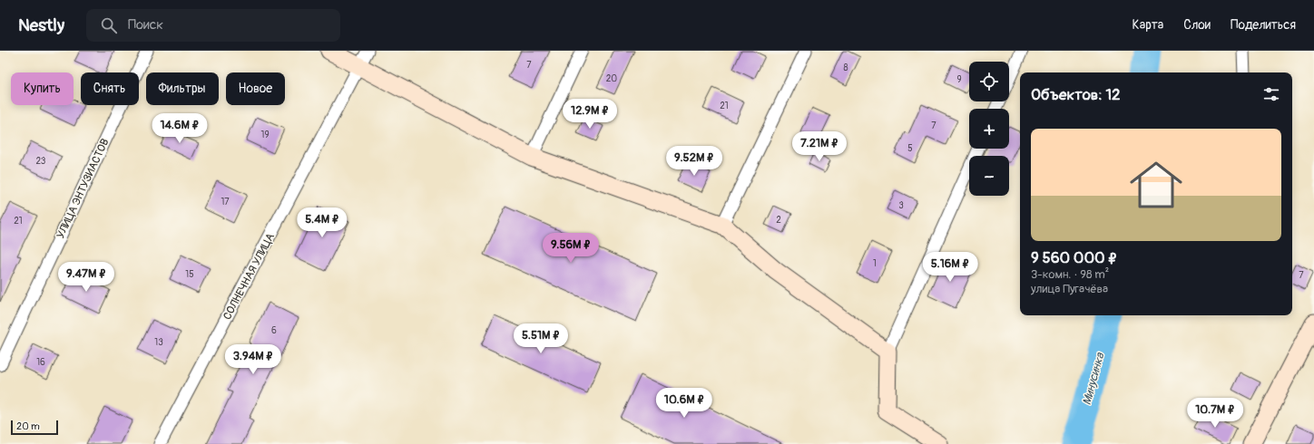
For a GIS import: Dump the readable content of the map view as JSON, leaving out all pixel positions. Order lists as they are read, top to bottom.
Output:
{
  "streets": {
    "street": ["УЛИЦА ЭНТУЗИАСТОВ", "СОЛНЕЧНАЯ УЛИЦА"]
  },
  "water": ["Минусинка"],
  "house_numbers": [
    "7",
    "8",
    "20",
    "9",
    "21",
    "7",
    "19",
    "5",
    "23",
    "17",
    "3",
    "2",
    "21",
    "1",
    "15",
    "7",
    "6",
    "13",
    "16"
  ],
  "scale_bar": "20 m",
  "page": {
    "header": "Nestly",
    "search": "Поиск",
    "nav": ["Карта", "Слои", "Поделиться"],
    "map_buttons": ["+", "−"],
    "chip": [
      "Купить",
      "Снять",
      "Фильтры",
      "Новое"
    ],
    "heading": "Объектов: 12",
    "price": [
      "12.9M ₽",
      "14.6M ₽",
      "7.21M ₽",
      "9.52M ₽",
      "5.4M ₽",
      "9.56M ₽",
      "5.16M ₽",
      "9.47M ₽",
      "5.51M ₽",
      "3.94M ₽",
      "10.6M ₽",
      "10.7M ₽"
    ],
    "list": [
      {
        "name": "9 560 000 ₽",
        "note": "3-комн. · 98 m² · улица Пугачёва"
      }
    ],
    "scale": "20 m"
  }
}
